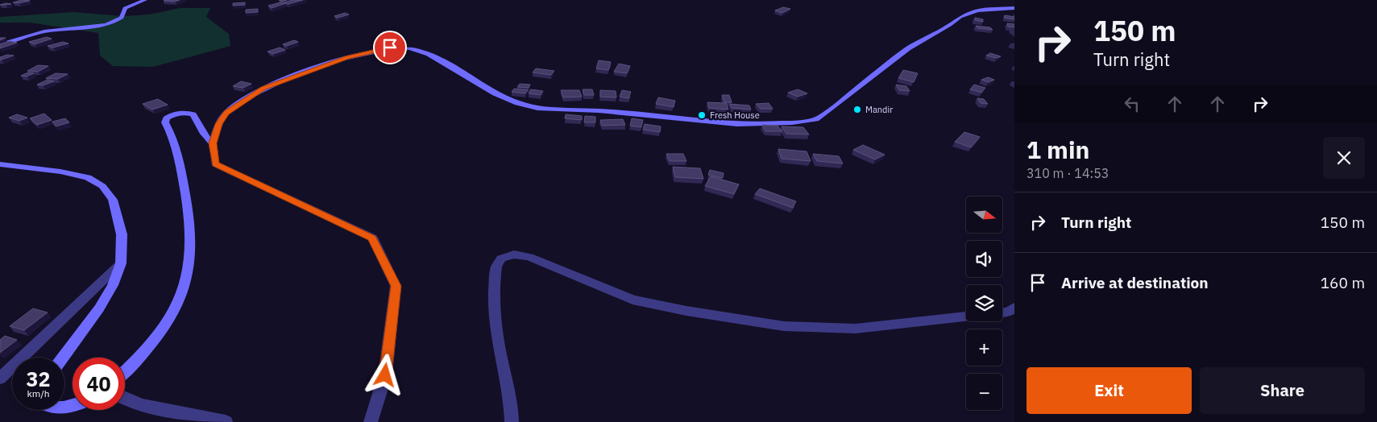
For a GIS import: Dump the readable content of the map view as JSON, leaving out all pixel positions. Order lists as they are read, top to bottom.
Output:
{
  "places": ["Mandir", "Fresh House"],
  "north": "right",
  "page": {
    "turn": ["150 m", "Turn right"],
    "heading": ["1 min", "310 m · 14:53"],
    "list": [
      {
        "name": "Turn right",
        "value": "150 m"
      },
      {
        "name": "Arrive at destination",
        "value": "160 m"
      }
    ],
    "map_buttons": ["+", "−"],
    "speed": "32 km/h",
    "limit": "40",
    "buttons": ["Exit", "Share"]
  }
}
